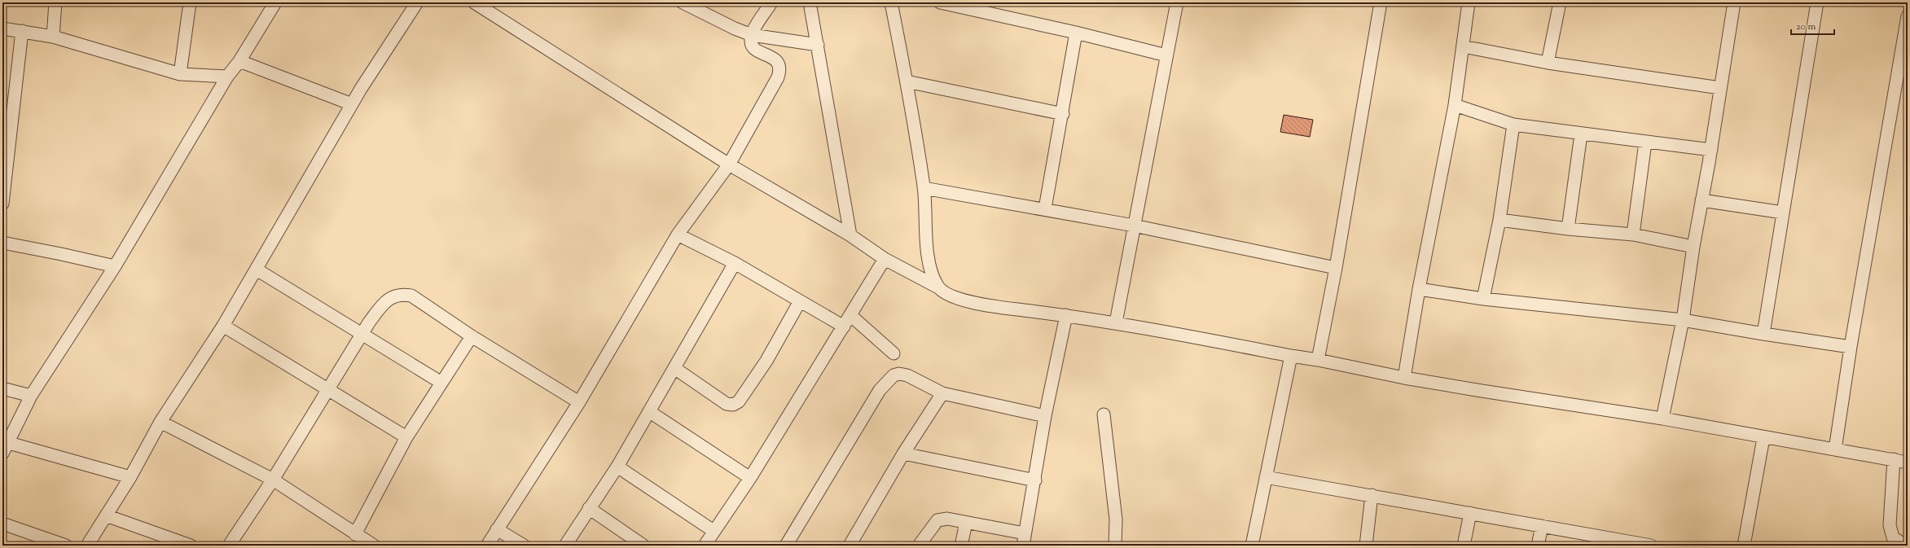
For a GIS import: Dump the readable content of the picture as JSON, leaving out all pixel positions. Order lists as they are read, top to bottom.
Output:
{
  "scale_bar": "20 m"
}
